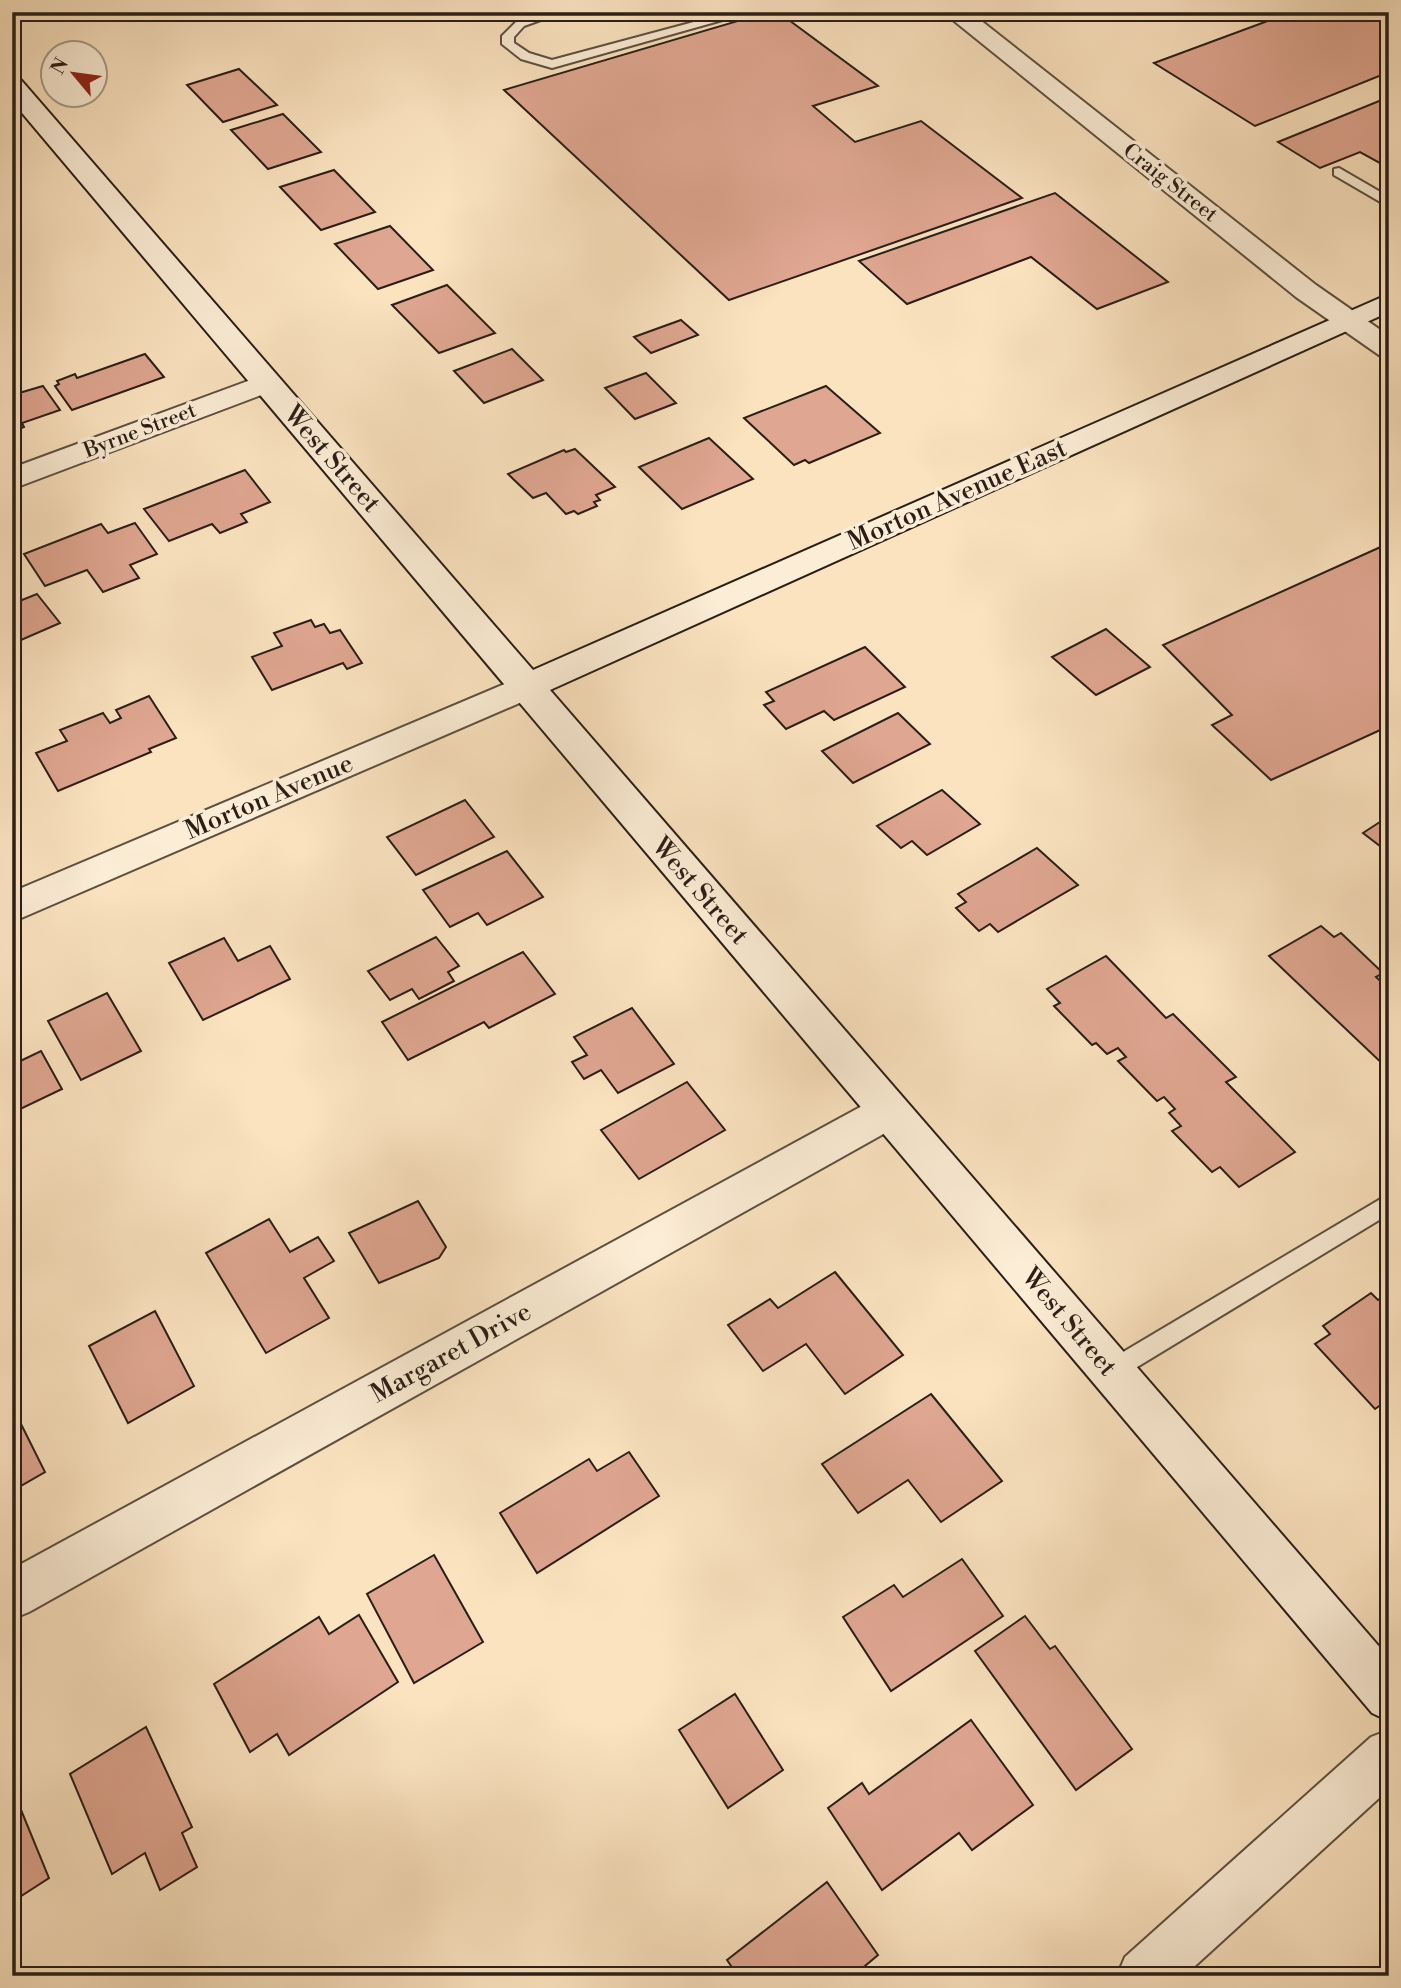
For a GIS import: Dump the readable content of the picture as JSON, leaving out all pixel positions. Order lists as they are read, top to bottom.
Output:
{
  "streets": {
    "street": [
      "Craig Street",
      "Byrne Street",
      "West Street",
      "Morton Avenue East",
      "Morton Avenue",
      "Margaret Drive"
    ]
  },
  "crossings": [
    ["Craig Street", "Morton Avenue East"],
    ["Byrne Street", "West Street"],
    ["West Street", "Morton Avenue East"],
    ["West Street", "Morton Avenue"],
    ["West Street", "Margaret Drive"],
    ["Morton Avenue East", "Morton Avenue"]
  ],
  "north": "top left"
}
